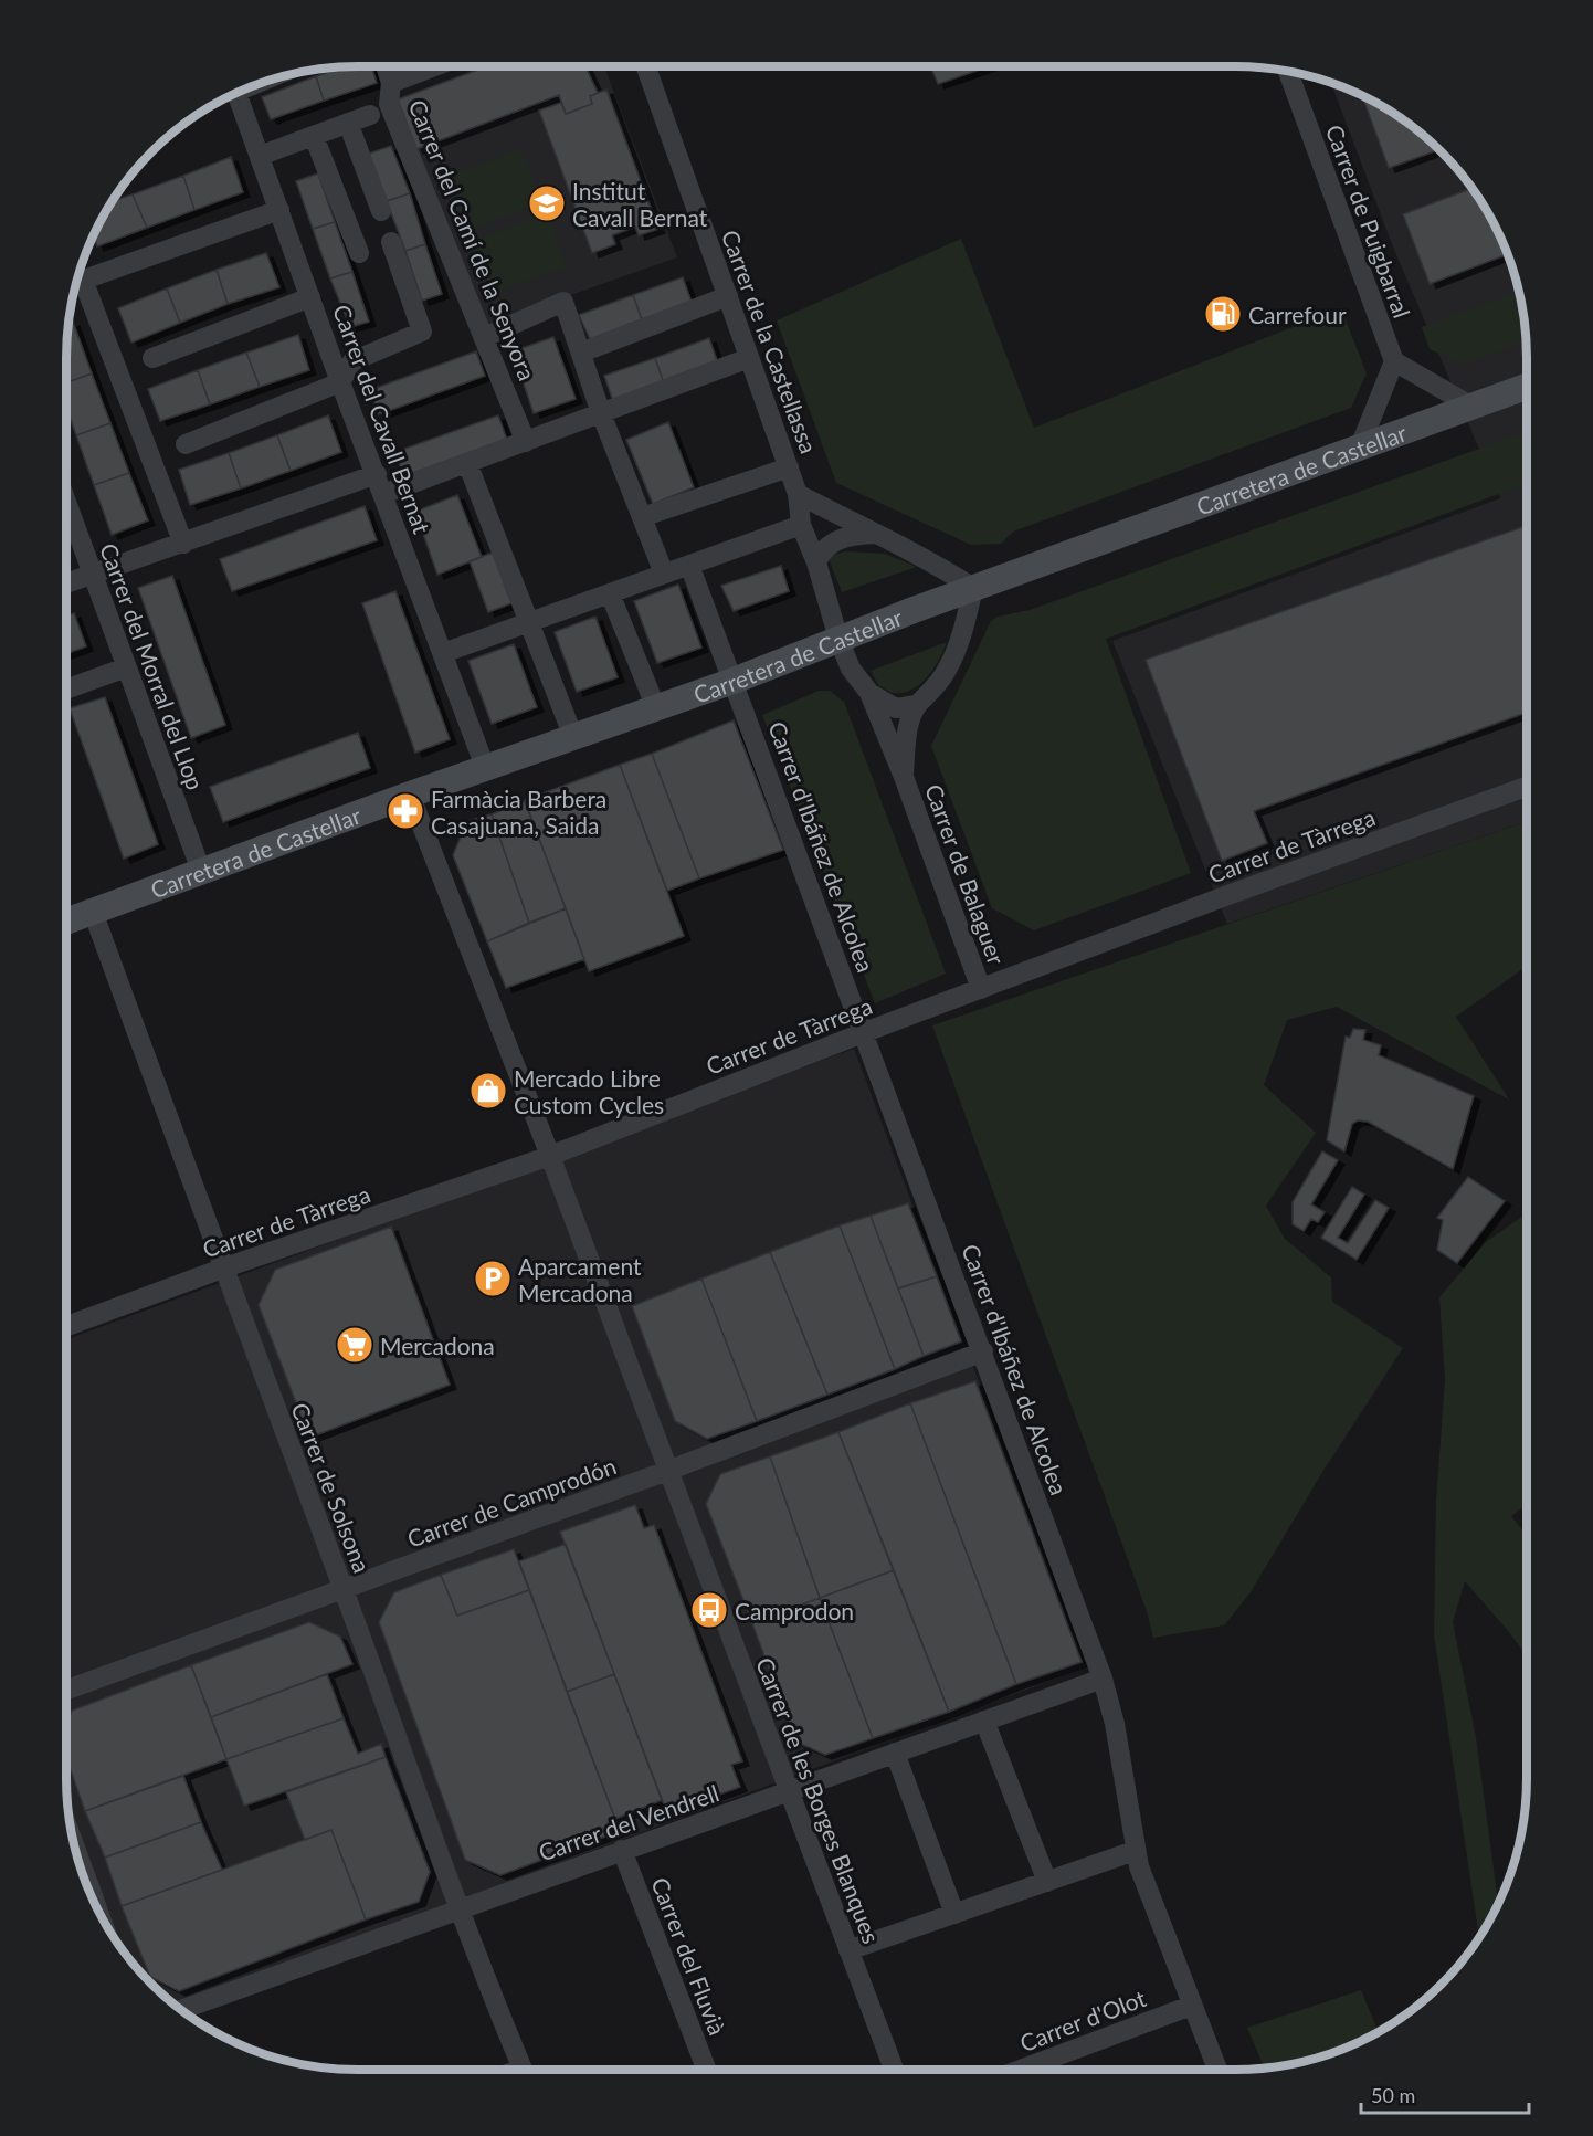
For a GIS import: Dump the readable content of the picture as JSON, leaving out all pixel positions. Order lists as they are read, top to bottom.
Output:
{
  "streets": {
    "street": [
      "Carrer de Puigbarral",
      "Carrer del Camí de la Senyora",
      "Carrer de la Castellassa",
      "Carrer del Cavall Bernat",
      "Carretera de Castellar",
      "Carrer del Morral del Llop",
      "Carrer de Tàrrega",
      "Carrer d'Ibáñez de Alcolea",
      "Carrer de Balaguer",
      "Carrer de Solsona",
      "Carrer de Camprodón",
      "Carrer de les Borges Blanques",
      "Carrer del Vendrell",
      "Carrer del Fluvià",
      "Carrer d'Olot"
    ]
  },
  "crossings": [
    ["Carrer de la Castellassa", "Carretera de Castellar"],
    ["Carrer de la Castellassa", "Carrer de Balaguer"],
    ["Carrer del Cavall Bernat", "Carretera de Castellar"],
    ["Carretera de Castellar", "Carrer del Morral del Llop"],
    ["Carretera de Castellar", "Carrer d'Ibáñez de Alcolea"],
    ["Carretera de Castellar", "Carrer de Balaguer"],
    ["Carretera de Castellar", "Carrer de Solsona"],
    ["Carretera de Castellar", "Carrer de les Borges Blanques"],
    ["Carrer de Tàrrega", "Carrer d'Ibáñez de Alcolea"],
    ["Carrer de Tàrrega", "Carrer de Balaguer"],
    ["Carrer de Tàrrega", "Carrer de Solsona"],
    ["Carrer de Tàrrega", "Carrer de les Borges Blanques"],
    ["Carrer d'Ibáñez de Alcolea", "Carrer de Camprodón"],
    ["Carrer d'Ibáñez de Alcolea", "Carrer del Vendrell"],
    ["Carrer d'Ibáñez de Alcolea", "Carrer d'Olot"],
    ["Carrer de Solsona", "Carrer de Camprodón"],
    ["Carrer de Solsona", "Carrer del Vendrell"],
    ["Carrer de Camprodón", "Carrer de les Borges Blanques"],
    ["Carrer de les Borges Blanques", "Carrer del Vendrell"],
    ["Carrer del Vendrell", "Carrer del Fluvià"]
  ],
  "places": {
    "school or university": ["Institut Cavall Bernat"],
    "fuel station": ["Carrefour"],
    "pharmacy": ["Farmàcia Barbera Casajuana, Saida"],
    "shop": ["Mercado Libre Custom Cycles"],
    "parking": ["Aparcament Mercadona"],
    "supermarket": ["Mercadona"],
    "bus stop": ["Camprodon"]
  },
  "scale_bar": "50 m"
}
